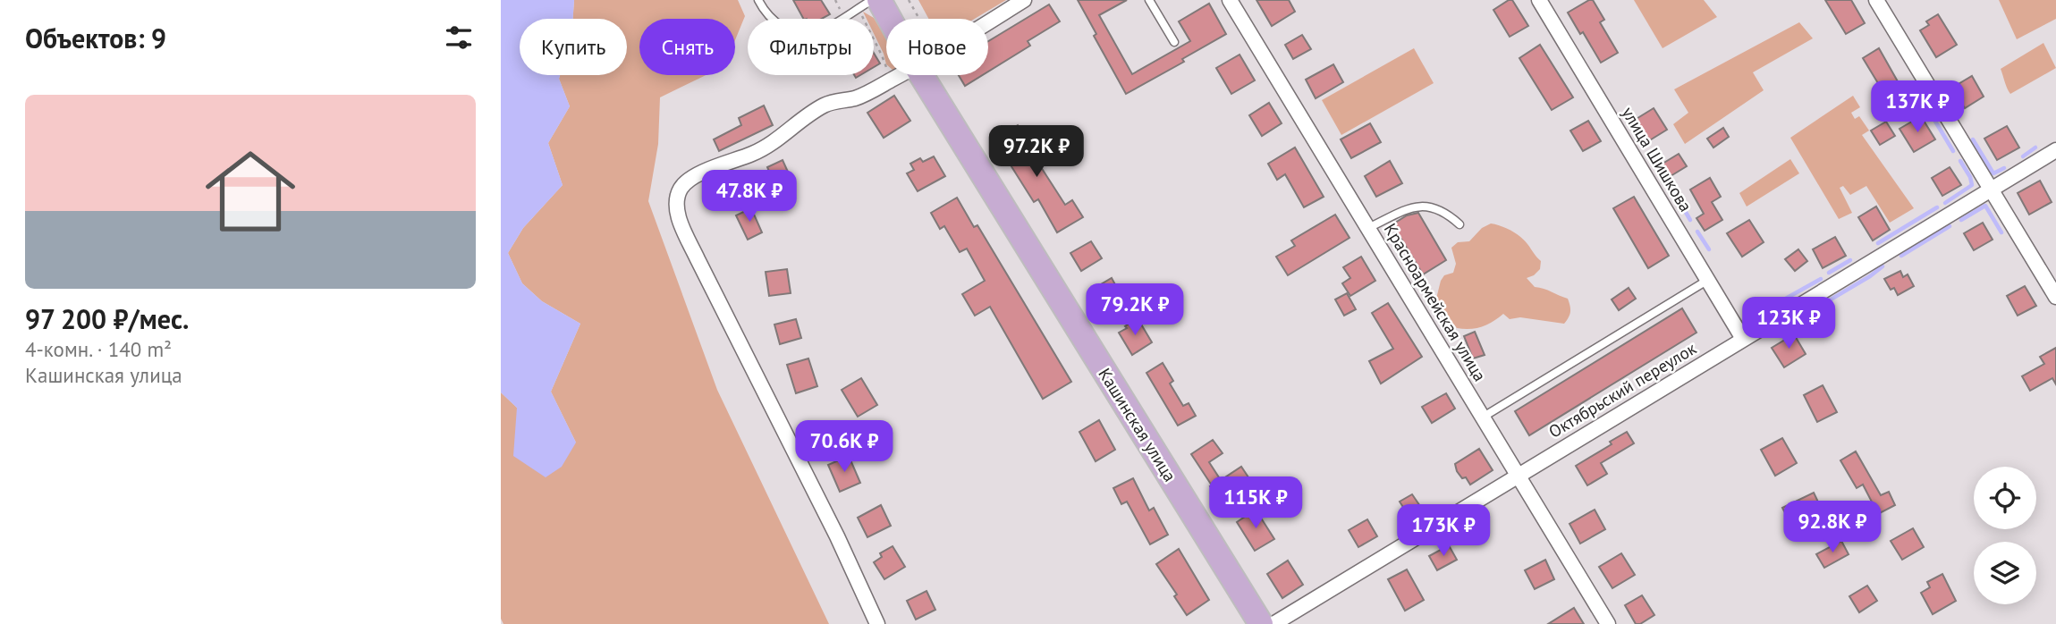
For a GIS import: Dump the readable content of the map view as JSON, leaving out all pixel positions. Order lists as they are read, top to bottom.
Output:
{
  "streets": {
    "main road": ["Кашинская улица"],
    "street": ["улица Шишкова", "Красноармейская улица", "Октябрьский переулок"]
  },
  "crossings": [
    ["улица Шишкова", "Октябрьский переулок"],
    ["Красноармейская улица", "Октябрьский переулок"]
  ],
  "page": {
    "heading": "Объектов: 9",
    "chip": [
      "Купить",
      "Снять",
      "Фильтры",
      "Новое"
    ],
    "list": [
      {
        "name": "97 200 ₽/мес.",
        "note": "4-комн. · 140 m² · Кашинская улица"
      }
    ],
    "price": [
      "137K ₽",
      "97.2K ₽",
      "47.8K ₽",
      "79.2K ₽",
      "123K ₽",
      "70.6K ₽",
      "115K ₽",
      "92.8K ₽",
      "173K ₽"
    ]
  }
}
